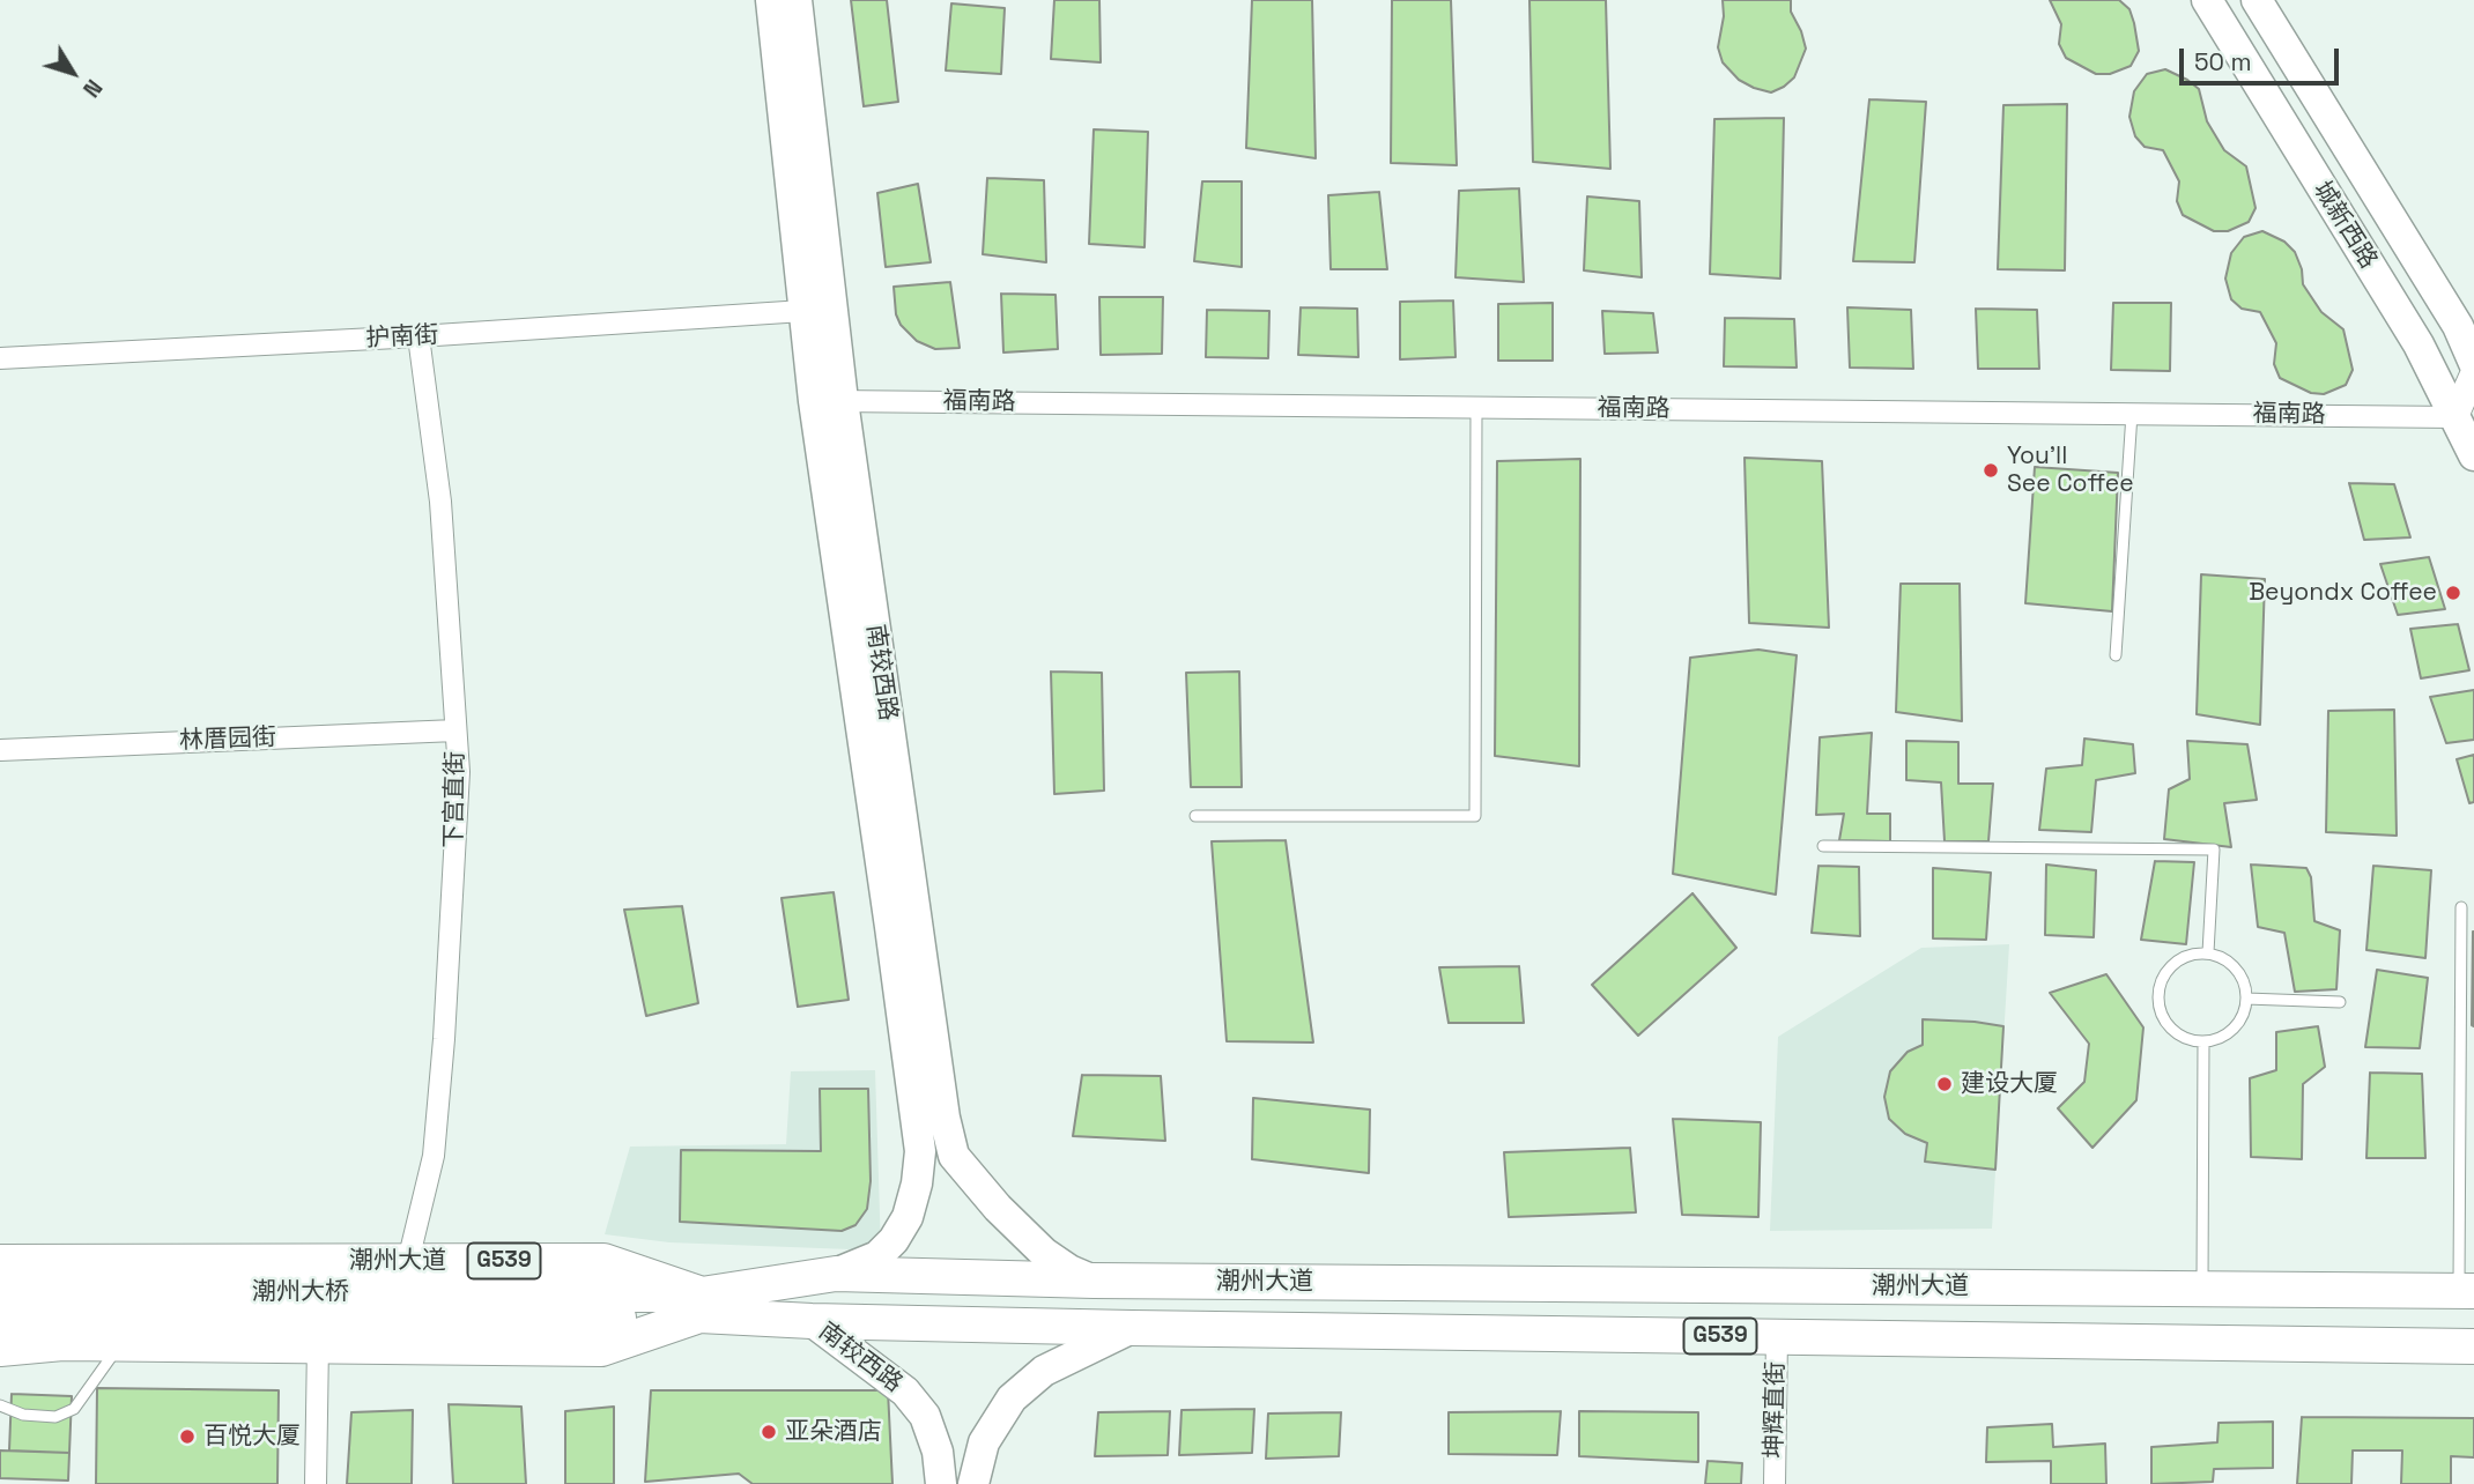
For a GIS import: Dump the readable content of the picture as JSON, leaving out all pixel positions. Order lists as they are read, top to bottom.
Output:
{
  "streets": {
    "highway": ["潮州大道", "G539", "潮州大桥"],
    "main road": ["城新西路", "南较西路"],
    "street": [
      "护南街",
      "福南路",
      "林厝园街",
      "下宫直街",
      "坤辉直街"
    ]
  },
  "crossings": [
    ["城新西路", "福南路"],
    ["护南街", "南较西路"],
    ["护南街", "下宫直街"],
    ["福南路", "南较西路"],
    ["南较西路", "潮州大道"],
    ["林厝园街", "下宫直街"],
    ["下宫直街", "潮州大道"],
    ["潮州大道", "坤辉直街"]
  ],
  "places": [
    "You'll See Coffee",
    "Beyondx Coffee",
    "建设大厦",
    "亚朵酒店",
    "百悦大厦"
  ],
  "scale_bar": "50 m",
  "north": "bottom right"
}
